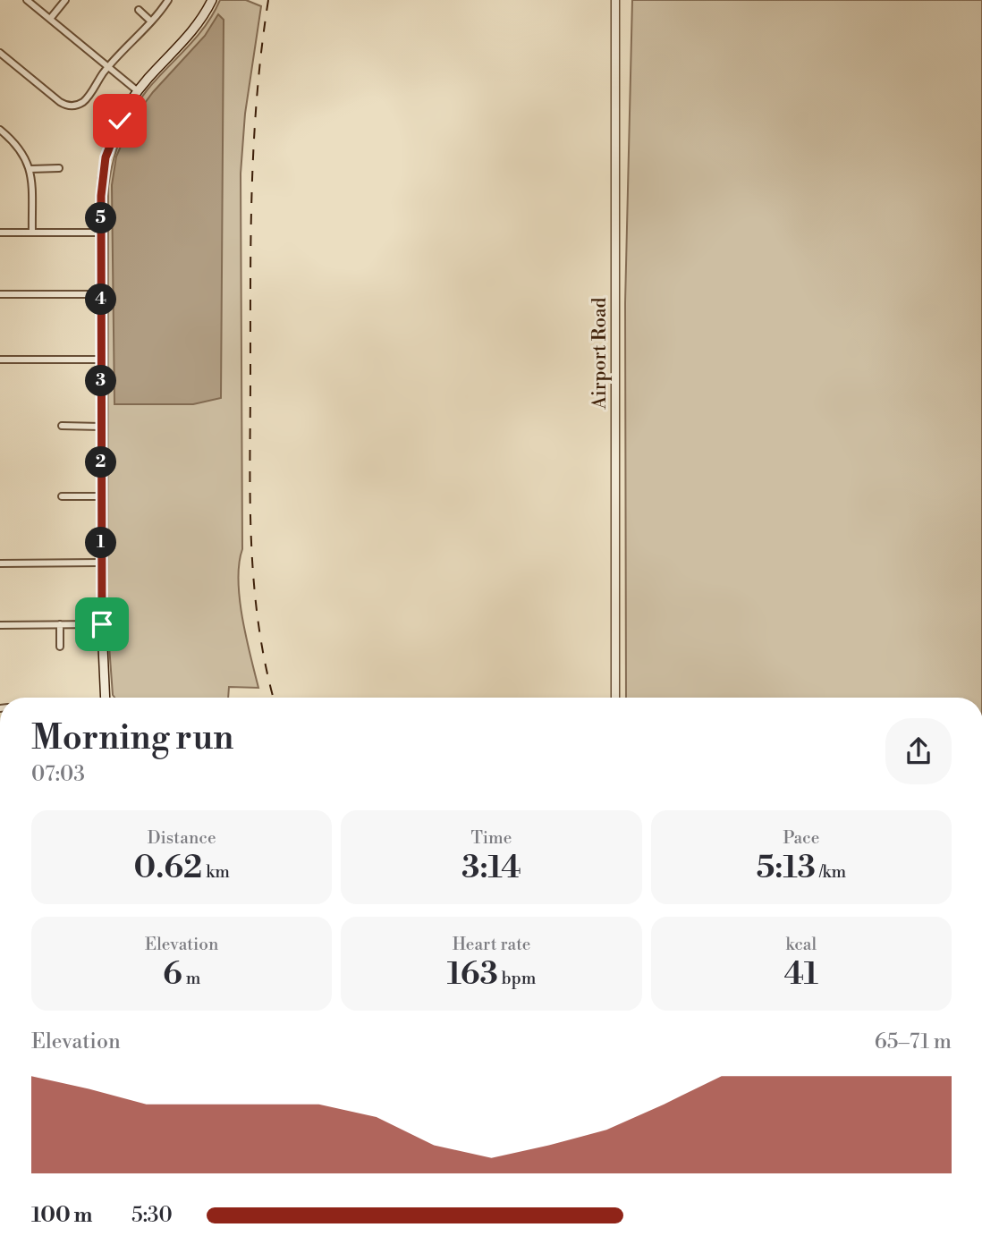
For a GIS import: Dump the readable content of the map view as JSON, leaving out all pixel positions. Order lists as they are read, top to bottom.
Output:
{
  "streets": {
    "street": ["Airport Road"]
  },
  "page": {
    "pins": [
      "5",
      "4",
      "3",
      "2",
      "1"
    ],
    "heading": ["Morning run", "07:03"],
    "stats": [
      ["Distance", "0.62 km"],
      ["Time", "3:14"],
      ["Pace", "5:13 /km"],
      ["Elevation", "6 m"],
      ["Heart rate", "163 bpm"],
      ["kcal", "41"]
    ],
    "chart": ["Elevation", "65–71 m"],
    "list": [
      {
        "name": "100 m",
        "note": "5:30"
      }
    ]
  }
}
